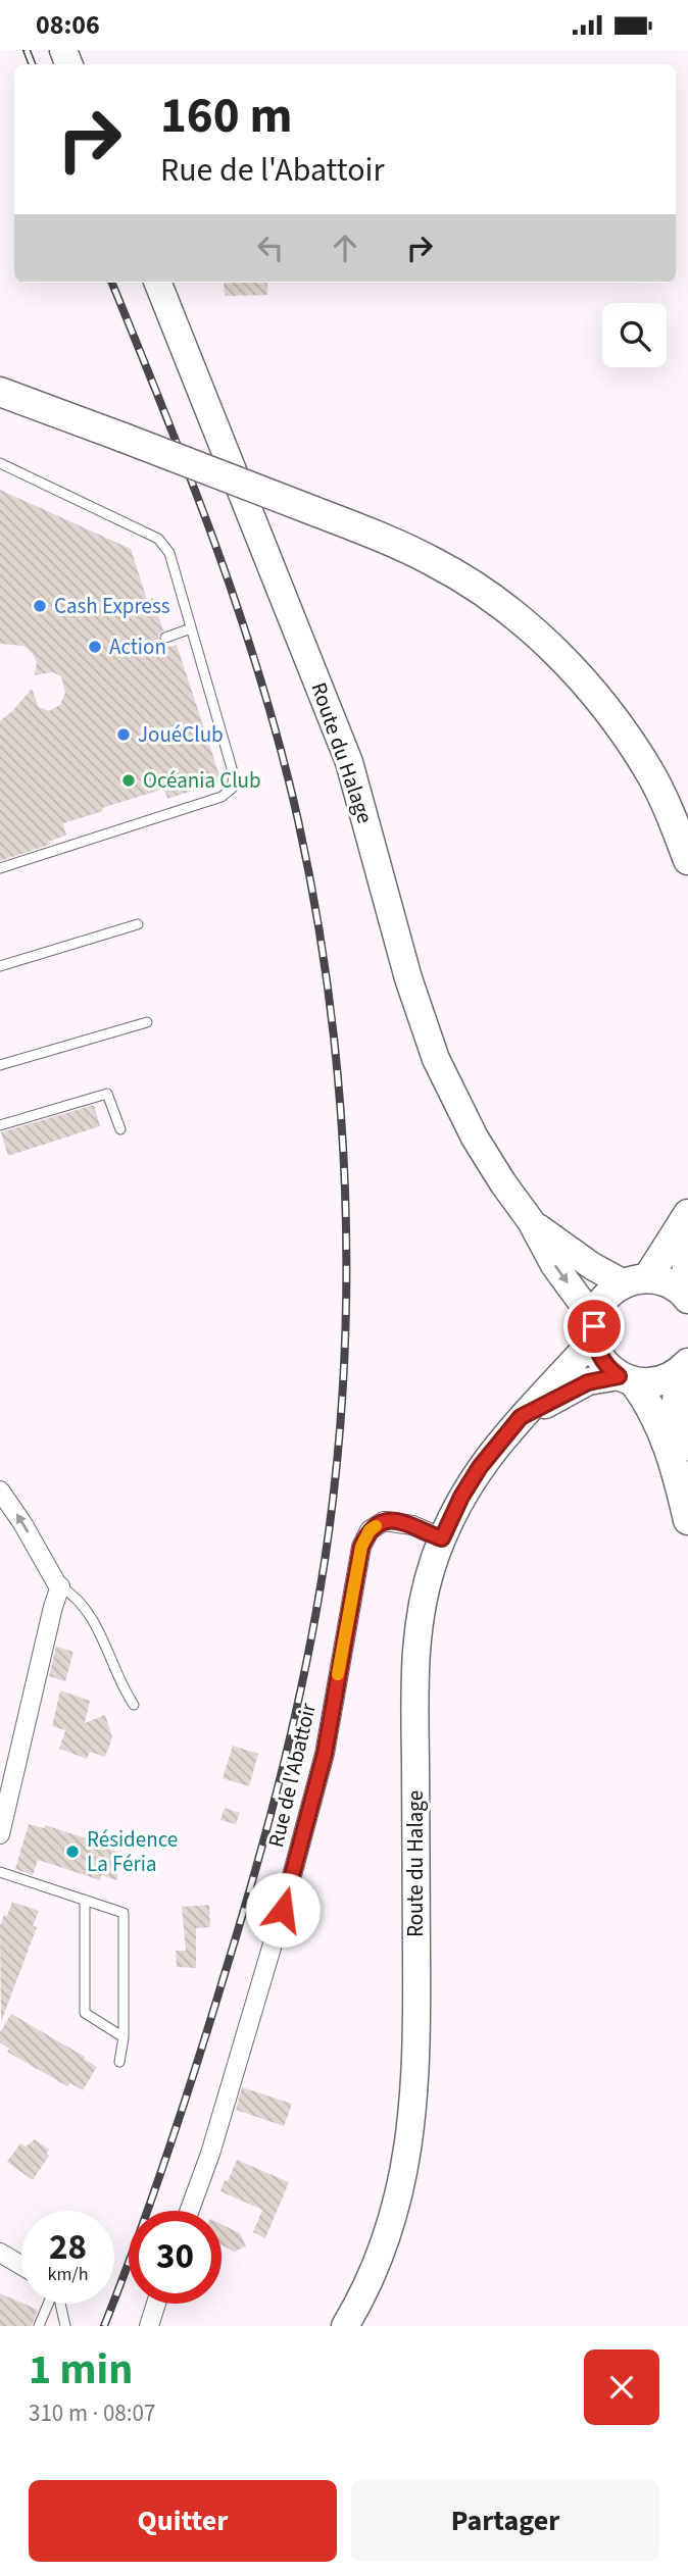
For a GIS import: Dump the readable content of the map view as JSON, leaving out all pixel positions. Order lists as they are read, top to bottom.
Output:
{
  "streets": {
    "main road": ["Route du Halage"],
    "street": ["Rue de l'Abattoir"]
  },
  "crossings": [
    ["Route du Halage", "Rue de l'Abattoir"]
  ],
  "places": [
    "Cash Express",
    "Action",
    "JouéClub",
    "Océania Club",
    "Résidence La Féria"
  ],
  "page": {
    "status": "08:06",
    "turn": ["160 m", "Rue de l'Abattoir"],
    "speed": "28 km/h",
    "limit": "30",
    "heading": ["1 min", "310 m · 08:07"],
    "buttons": ["Quitter", "Partager"]
  }
}
